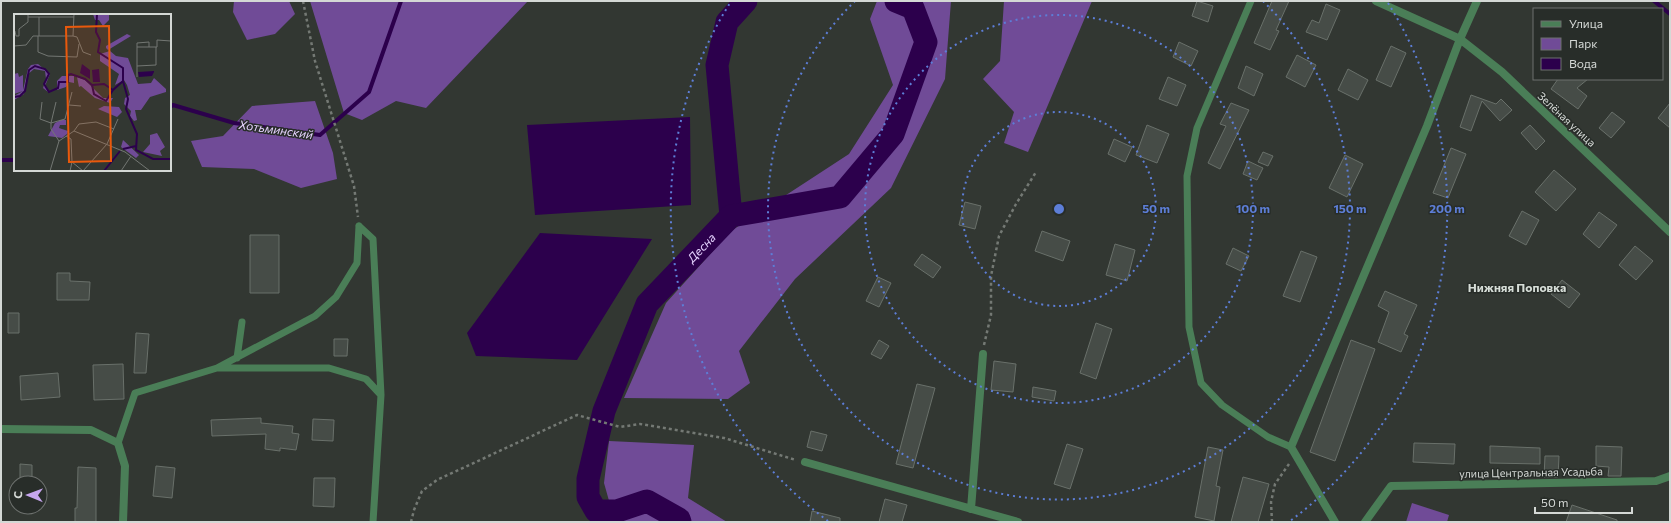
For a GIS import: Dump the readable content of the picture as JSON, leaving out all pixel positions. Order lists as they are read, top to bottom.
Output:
{
  "streets": {
    "street": ["Зелёная улица", "улица Центральная Усадьба"]
  },
  "districts": ["Нижняя Поповка"],
  "water": ["Хотьминский", "Десна"],
  "legend": ["Улица", "Парк", "Вода"],
  "scale_bar": "50 m",
  "north": "left",
  "rings": [
    "50 m",
    "100 m",
    "150 m",
    "200 m"
  ]
}
